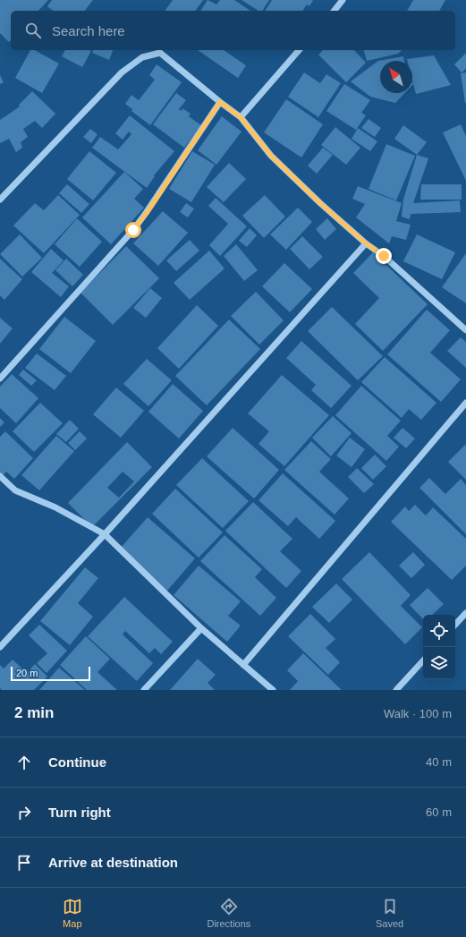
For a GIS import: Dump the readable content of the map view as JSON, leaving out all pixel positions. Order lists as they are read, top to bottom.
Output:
{
  "scale_bar": "20 m",
  "north": "top left",
  "page": {
    "search": "Search here",
    "scale": "20 m",
    "heading": ["2 min", "Walk · 100 m"],
    "list": [
      ["Continue", "40 m"],
      ["Turn right", "60 m"],
      "Arrive at destination"
    ],
    "nav": ["Map", "Directions", "Saved"]
  }
}
